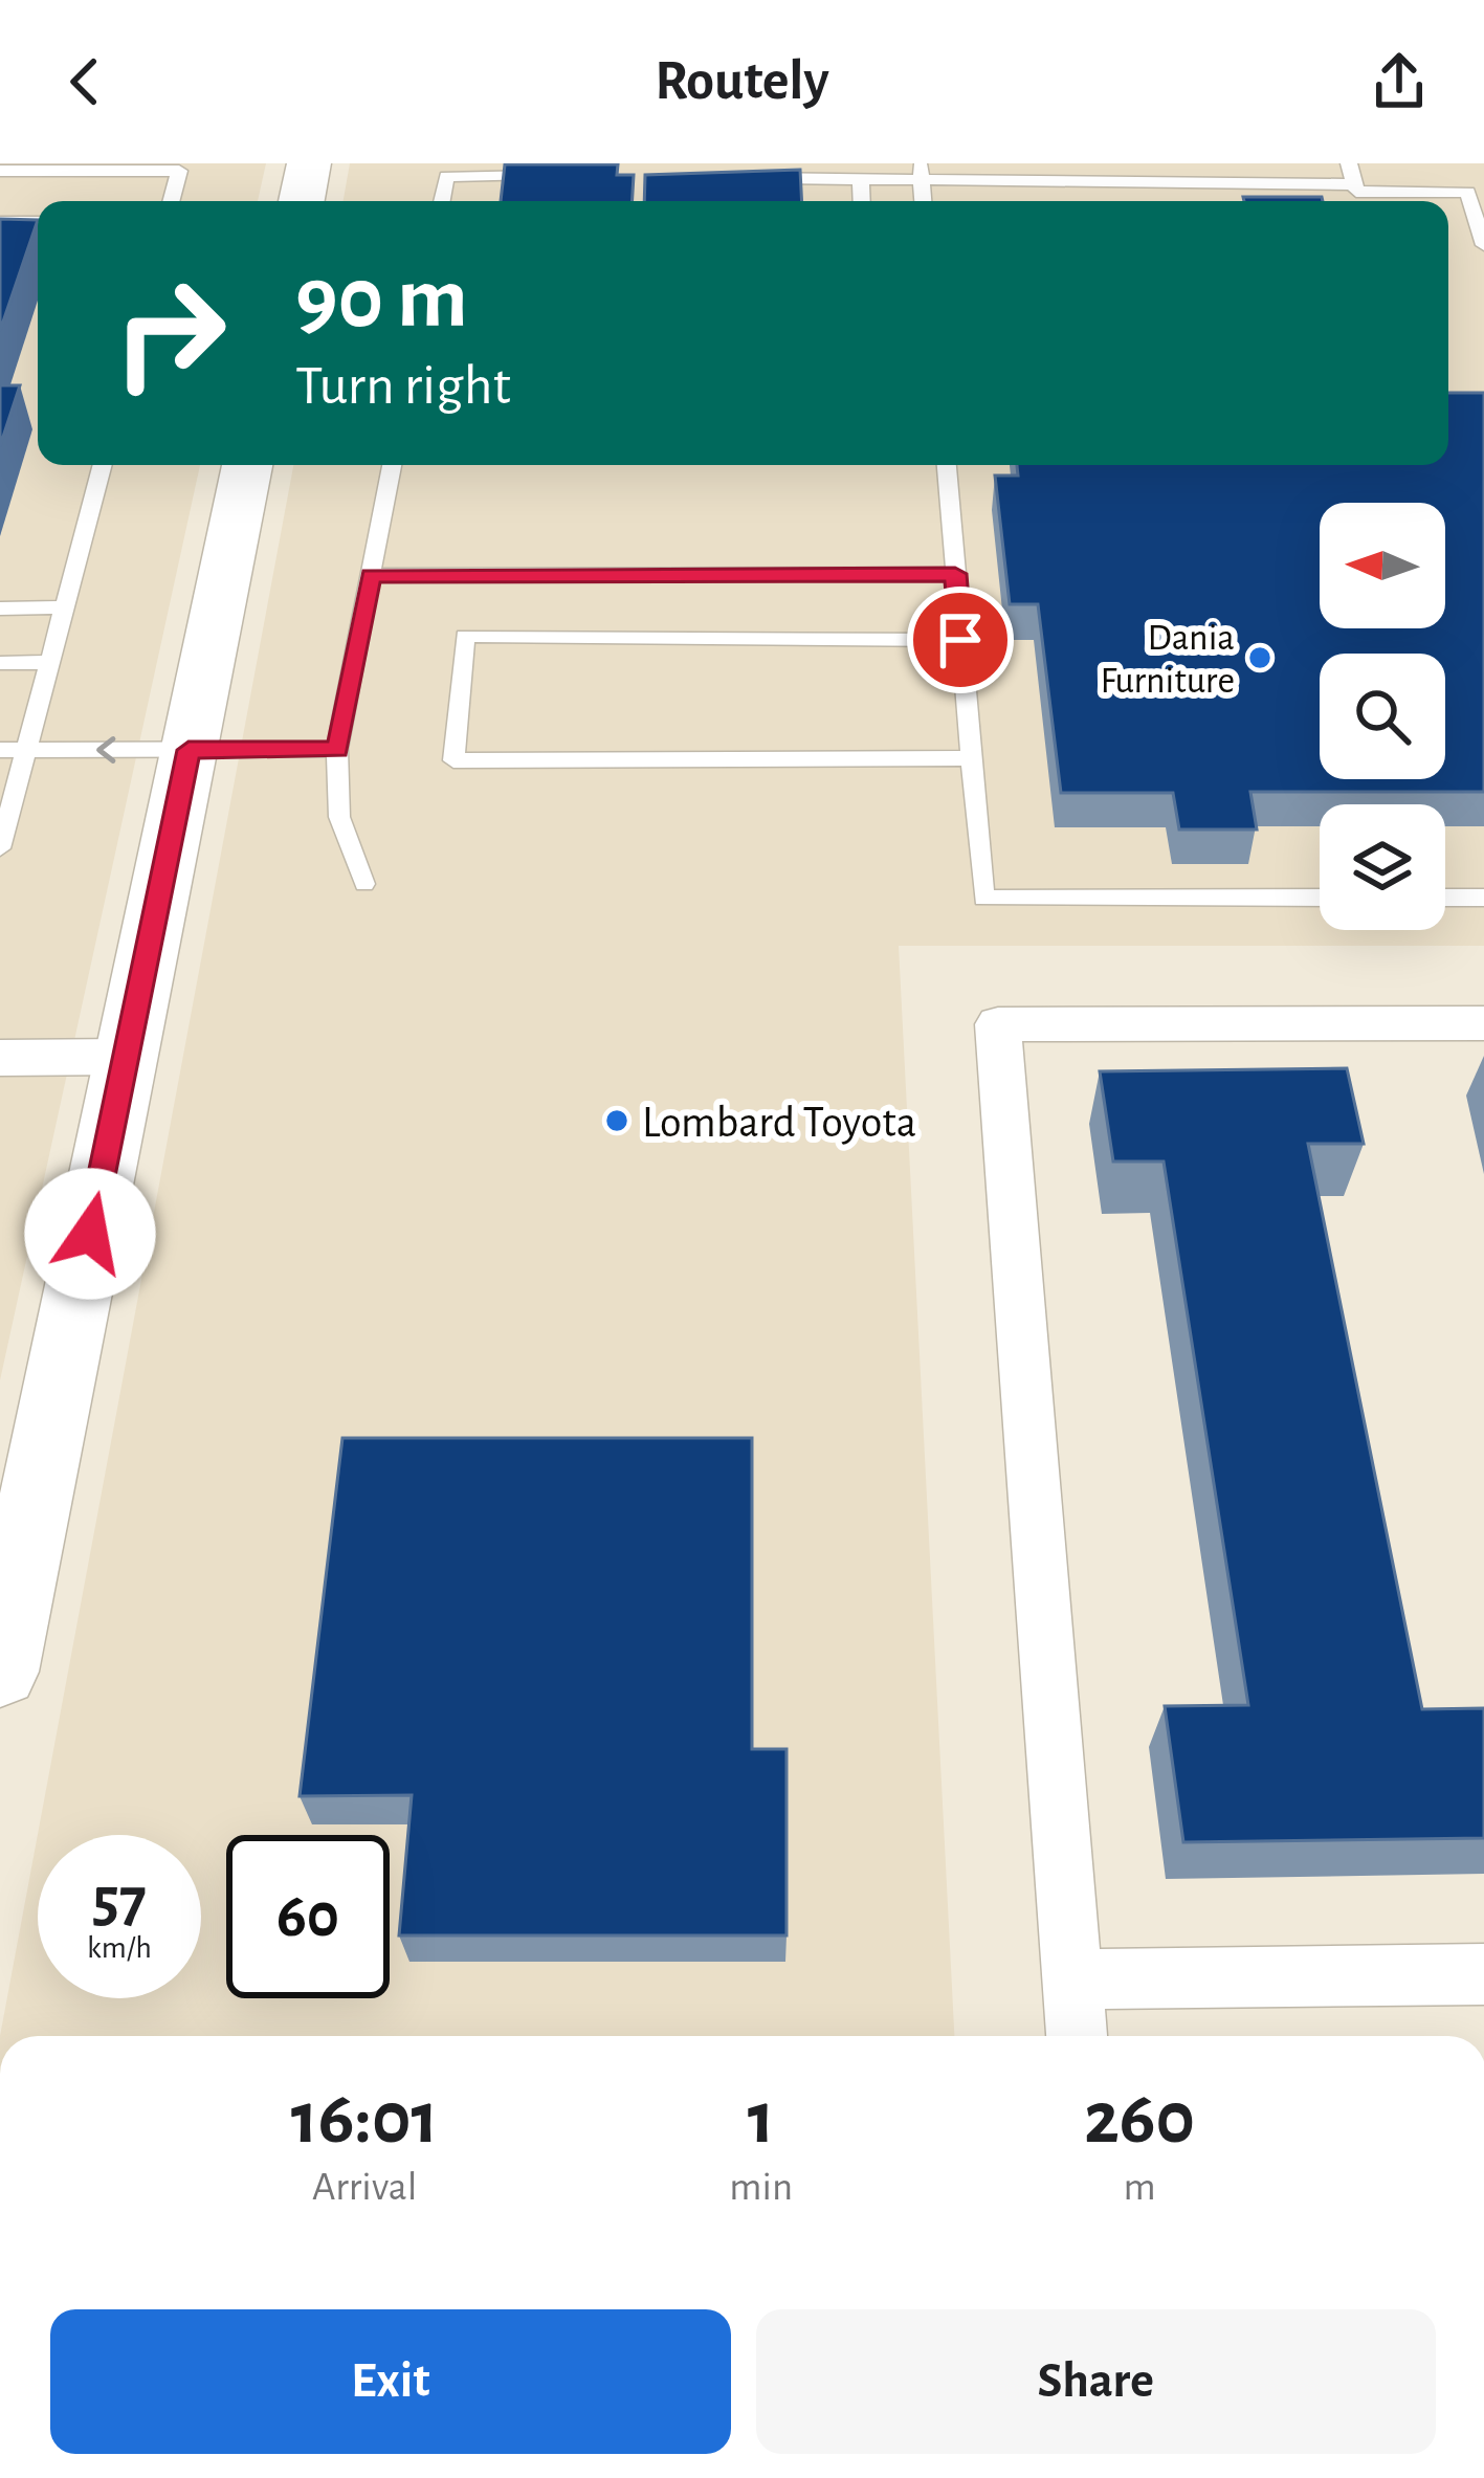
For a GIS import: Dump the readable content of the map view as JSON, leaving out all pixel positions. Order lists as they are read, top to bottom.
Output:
{
  "places": ["Dania Furniture", "Lombard Toyota"],
  "north": "left",
  "page": {
    "header": "Routely",
    "turn": ["90 m", "Turn right"],
    "speed": "57 km/h",
    "limit": "60",
    "eta": [
      "16:01",
      "Arrival",
      "1",
      "min",
      "260",
      "m"
    ],
    "buttons": ["Exit", "Share"]
  }
}
